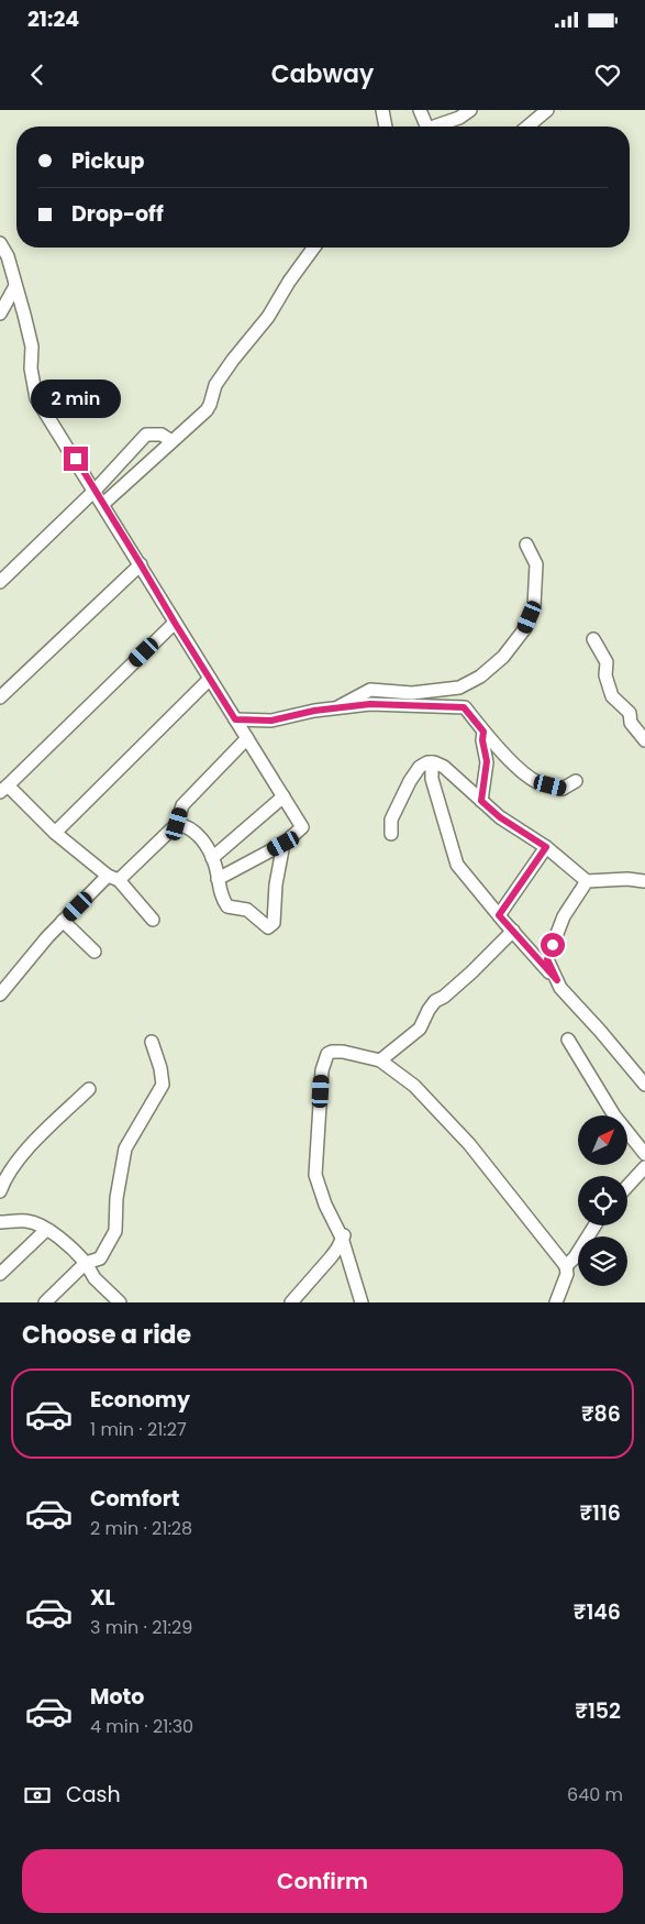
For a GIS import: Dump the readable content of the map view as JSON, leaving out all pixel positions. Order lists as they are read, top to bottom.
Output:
{
  "north": "top right",
  "page": {
    "status": "21:24",
    "header": "Cabway",
    "banner": ["Pickup", "Drop-off"],
    "bubble": "2 min",
    "heading": "Choose a ride",
    "list": [
      {
        "name": "Economy",
        "note": "1 min · 21:27",
        "value": "₹86"
      },
      {
        "name": "Comfort",
        "note": "2 min · 21:28",
        "value": "₹116"
      },
      {
        "name": "XL",
        "note": "3 min · 21:29",
        "value": "₹146"
      },
      {
        "name": "Moto",
        "note": "4 min · 21:30",
        "value": "₹152"
      }
    ],
    "pay": ["Cash", "640 m"],
    "buttons": "Confirm"
  }
}
